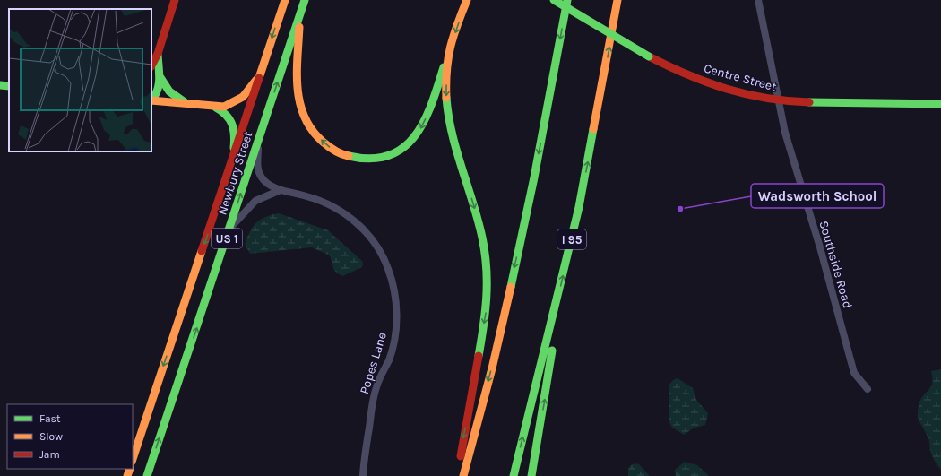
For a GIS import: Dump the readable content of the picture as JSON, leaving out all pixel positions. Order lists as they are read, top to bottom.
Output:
{
  "streets": {
    "main road": [
      "Centre Street",
      "Newbury Street",
      "US 1",
      "I 95"
    ],
    "street": ["Southside Road", "Popes Lane"]
  },
  "crossings": [
    ["Centre Street", "Southside Road"],
    ["Newbury Street", "Popes Lane"]
  ],
  "places": ["Wadsworth School"],
  "legend": ["Fast", "Slow", "Jam"]
}
